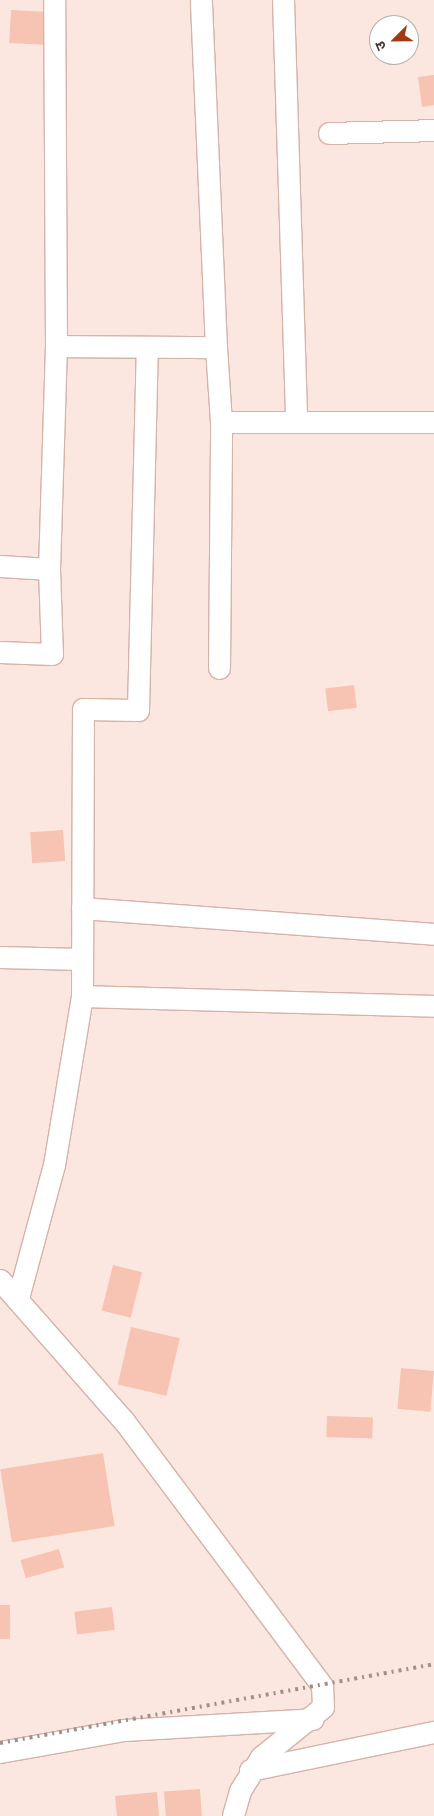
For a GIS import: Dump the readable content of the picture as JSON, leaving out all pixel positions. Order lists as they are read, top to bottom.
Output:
{
  "north": "bottom left"
}
